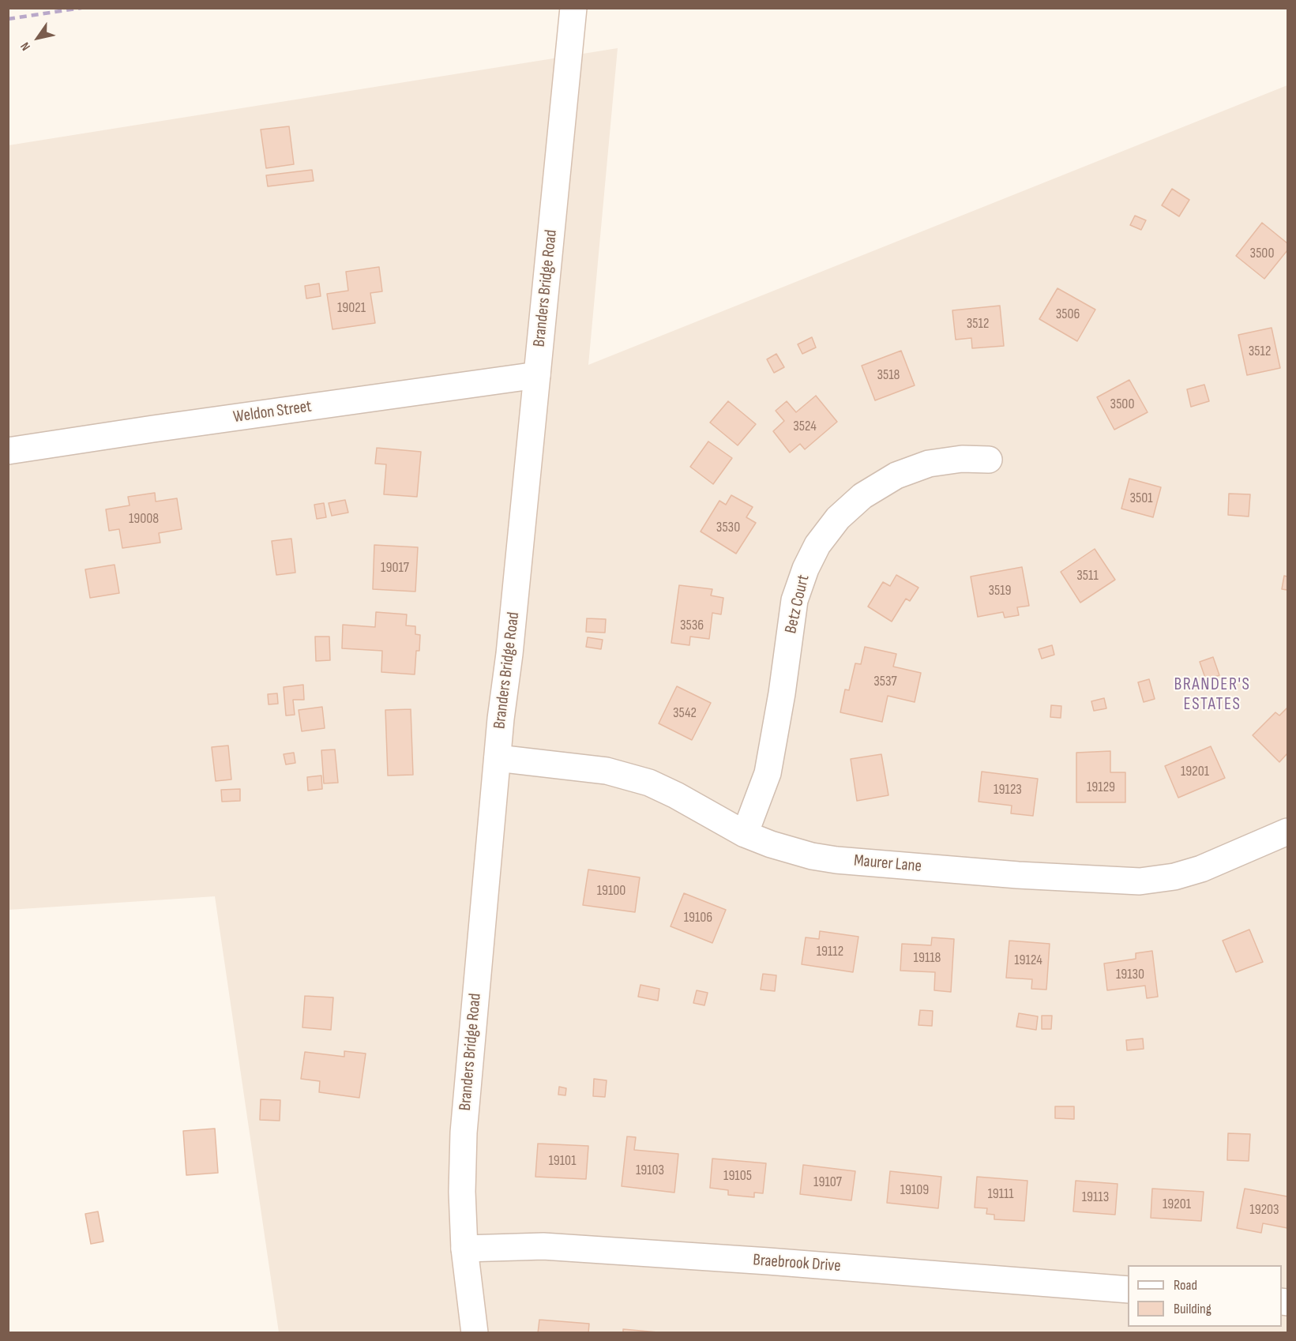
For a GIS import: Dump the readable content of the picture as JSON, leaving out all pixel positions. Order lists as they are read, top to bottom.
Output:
{
  "streets": {
    "street": [
      "Branders Bridge Road",
      "Weldon Street",
      "Betz Court",
      "Maurer Lane",
      "Braebrook Drive"
    ]
  },
  "crossings": [
    ["Branders Bridge Road", "Weldon Street"],
    ["Branders Bridge Road", "Maurer Lane"],
    ["Branders Bridge Road", "Braebrook Drive"],
    ["Betz Court", "Maurer Lane"]
  ],
  "districts": ["BRANDER'S ESTATES"],
  "house_numbers": [
    "3500",
    "19021",
    "3506",
    "3512",
    "3512",
    "3518",
    "3500",
    "3524",
    "3501",
    "19008",
    "3530",
    "19017",
    "3511",
    "3519",
    "3536",
    "3537",
    "3542",
    "19201",
    "19129",
    "19123",
    "19100",
    "19106",
    "19112",
    "19118",
    "19124",
    "19130",
    "19101",
    "19103",
    "19105",
    "19107",
    "19109",
    "19111",
    "19113",
    "19201",
    "19203"
  ],
  "legend": ["Road", "Building"],
  "north": "bottom left"
}
